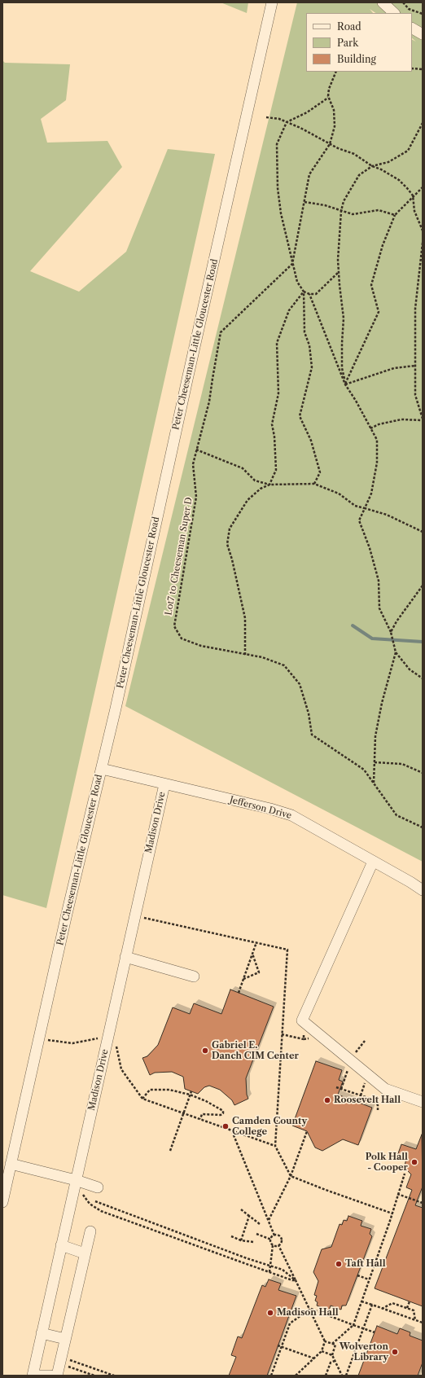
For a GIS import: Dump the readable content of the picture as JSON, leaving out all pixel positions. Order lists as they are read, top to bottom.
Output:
{
  "streets": {
    "street": ["Peter Cheeseman-Little Gloucester Road", "Jefferson Drive", "Madison Drive"],
    "path": ["Lot7 to Cheeseman Super D"]
  },
  "crossings": [
    ["Peter Cheeseman-Little Gloucester Road", "Jefferson Drive"],
    ["Jefferson Drive", "Madison Drive"]
  ],
  "places": [
    "Gabriel E. Danch CIM Center",
    "Roosevelt Hall",
    "Camden County College",
    "Polk Hall - Cooper",
    "Taft Hall",
    "Madison Hall",
    "Wolverton Library"
  ],
  "legend": ["Road", "Park", "Building"]
}
